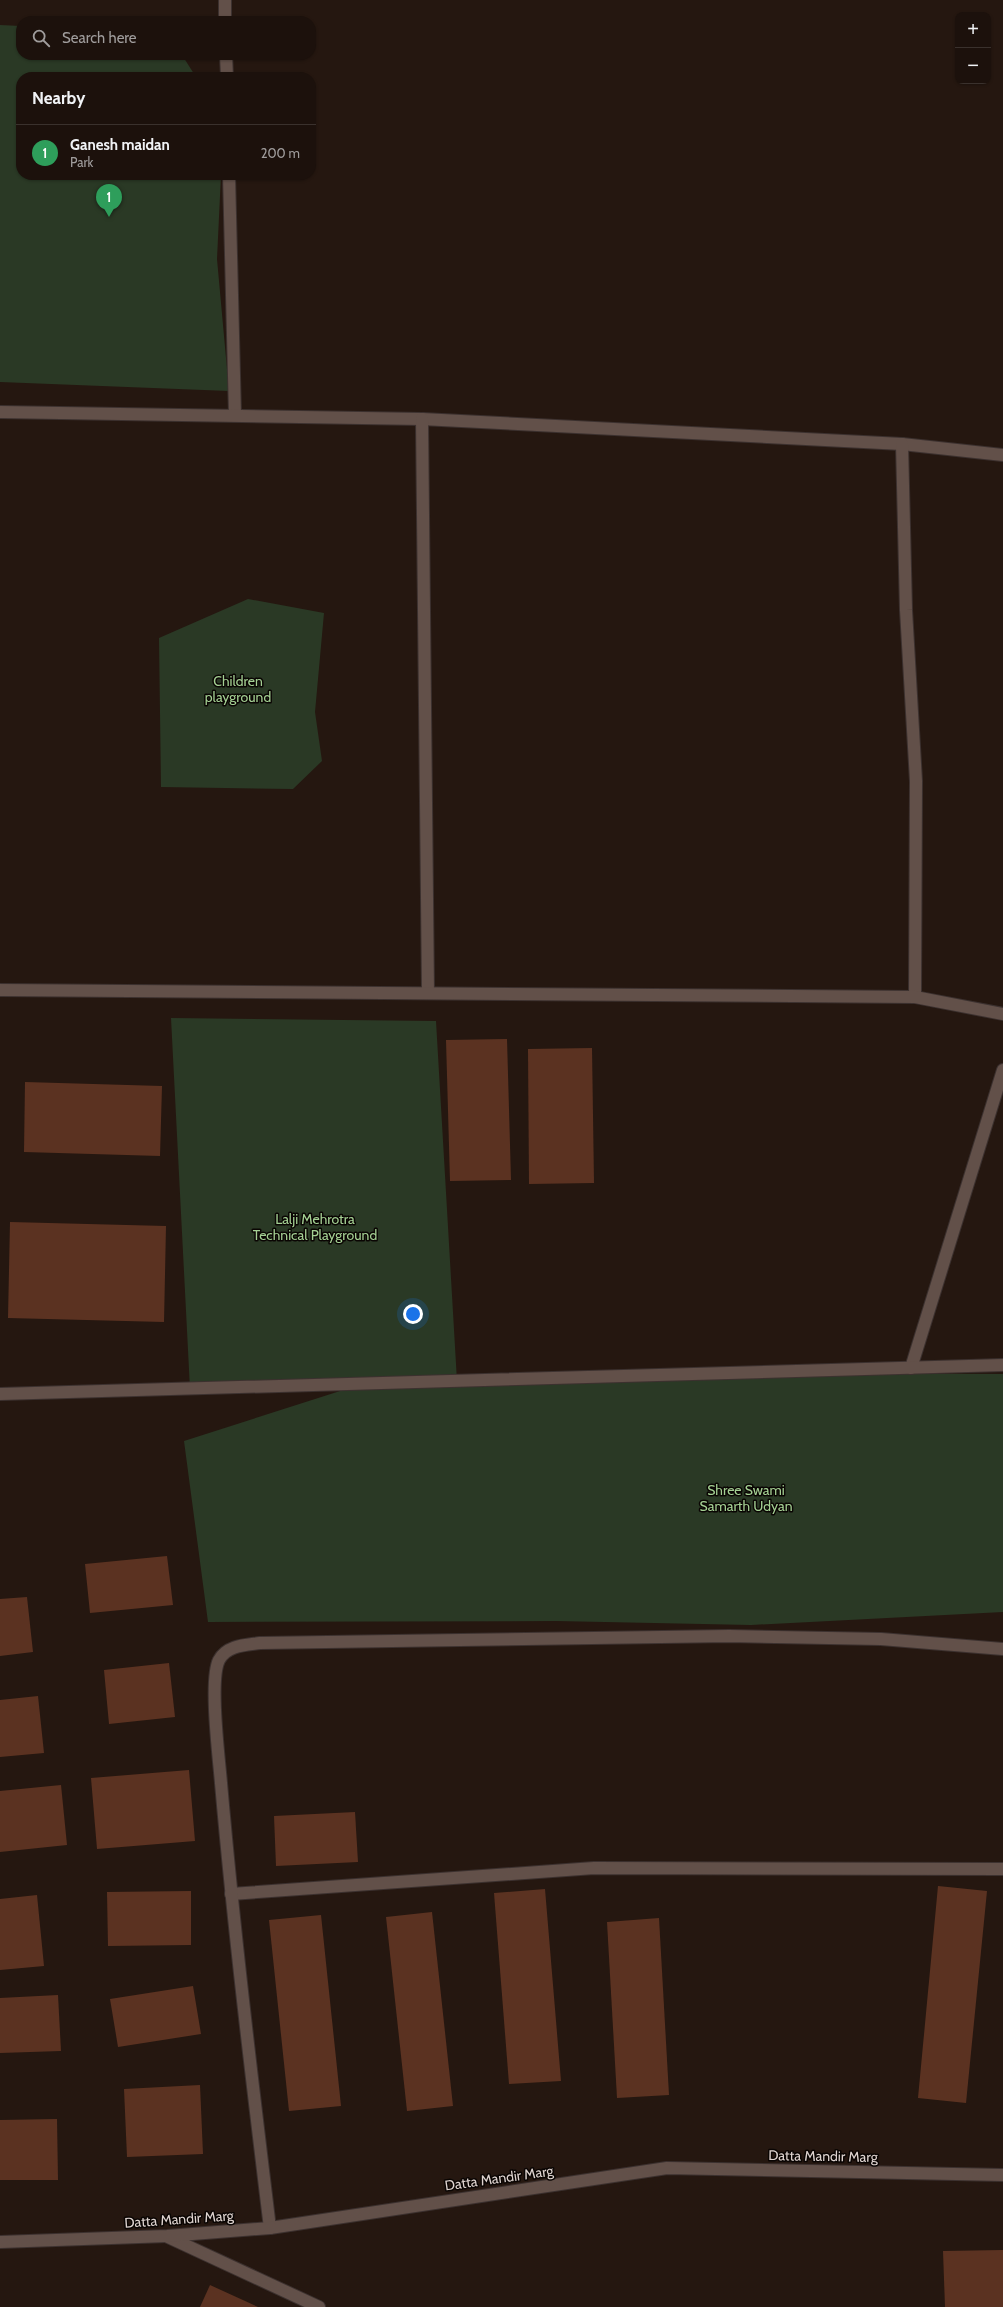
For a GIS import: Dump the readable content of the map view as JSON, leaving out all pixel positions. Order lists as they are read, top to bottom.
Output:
{
  "streets": {
    "street": ["Datta Mandir Marg"]
  },
  "parks": ["Children playground", "Lalji Mehrotra Technical Playground", "Shree Swami Samarth Udyan"],
  "page": {
    "map_buttons": ["+", "−"],
    "search": "Search here",
    "heading": "Nearby",
    "list": [
      {
        "mark": "1",
        "name": "Ganesh maidan",
        "note": "Park",
        "value": "200 m"
      }
    ],
    "pins": "1"
  }
}
